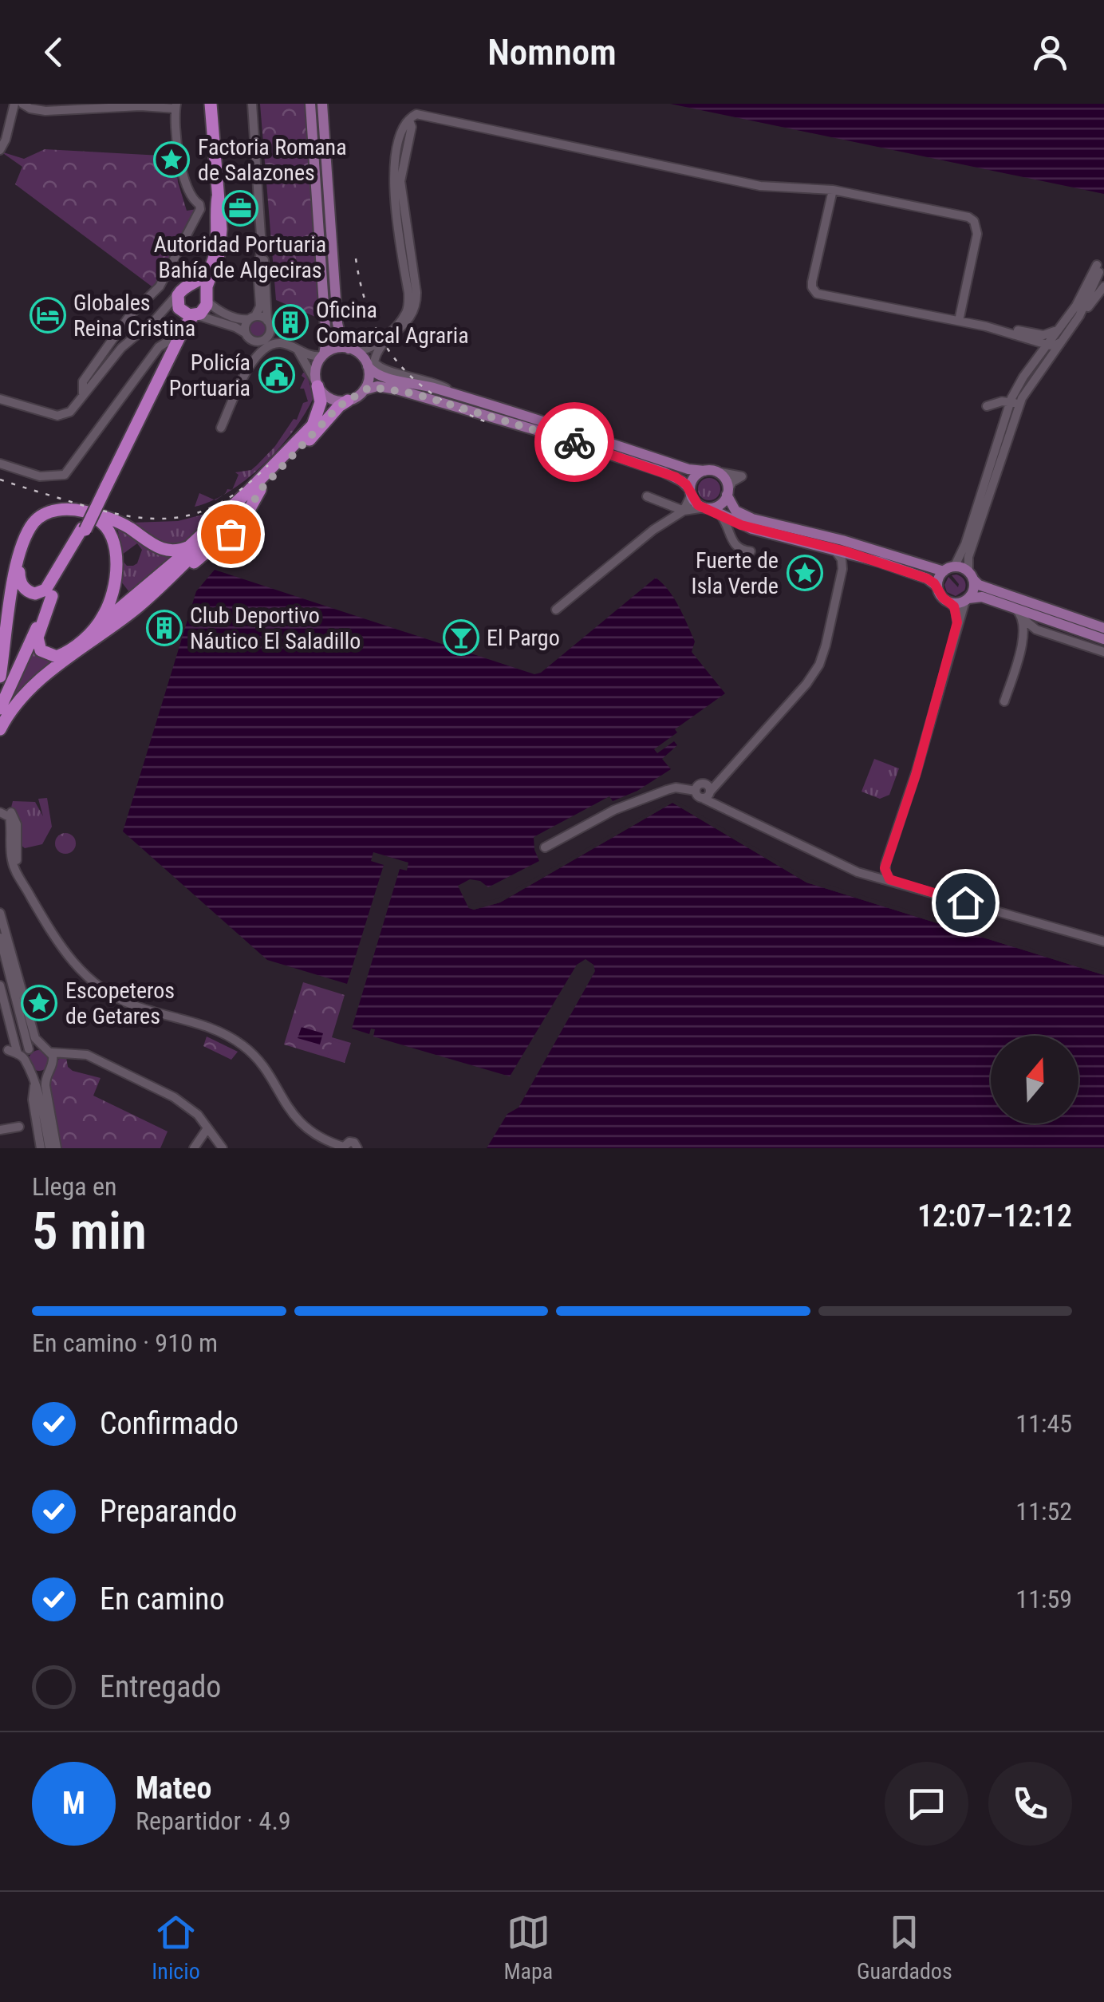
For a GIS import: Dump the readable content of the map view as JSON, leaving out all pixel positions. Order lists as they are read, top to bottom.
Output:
{
  "places": {
    "place": ["Factoria Romana de Salazones", "Fuerte de Isla Verde", "Escopeteros de Getares"],
    "office": ["Autoridad Portuaria Bahía de Algeciras"],
    "hotel": ["Globales Reina Cristina"],
    "building": ["Oficina Comarcal Agraria", "Club Deportivo Náutico El Saladillo"],
    "public building": ["Policía Portuaria"],
    "bar": ["El Pargo"]
  },
  "north": "top",
  "page": {
    "header": "Nomnom",
    "heading": ["5 min", "Llega en", "12:07–12:12"],
    "panel": ["Mateo", "Repartidor · 4.9"],
    "bar": "En camino · 910 m",
    "list": [
      ["Confirmado", "11:45"],
      ["Preparando", "11:52"],
      ["En camino", "11:59"],
      "Entregado"
    ],
    "round": "M",
    "tabs": ["Inicio", "Mapa", "Guardados"]
  }
}
